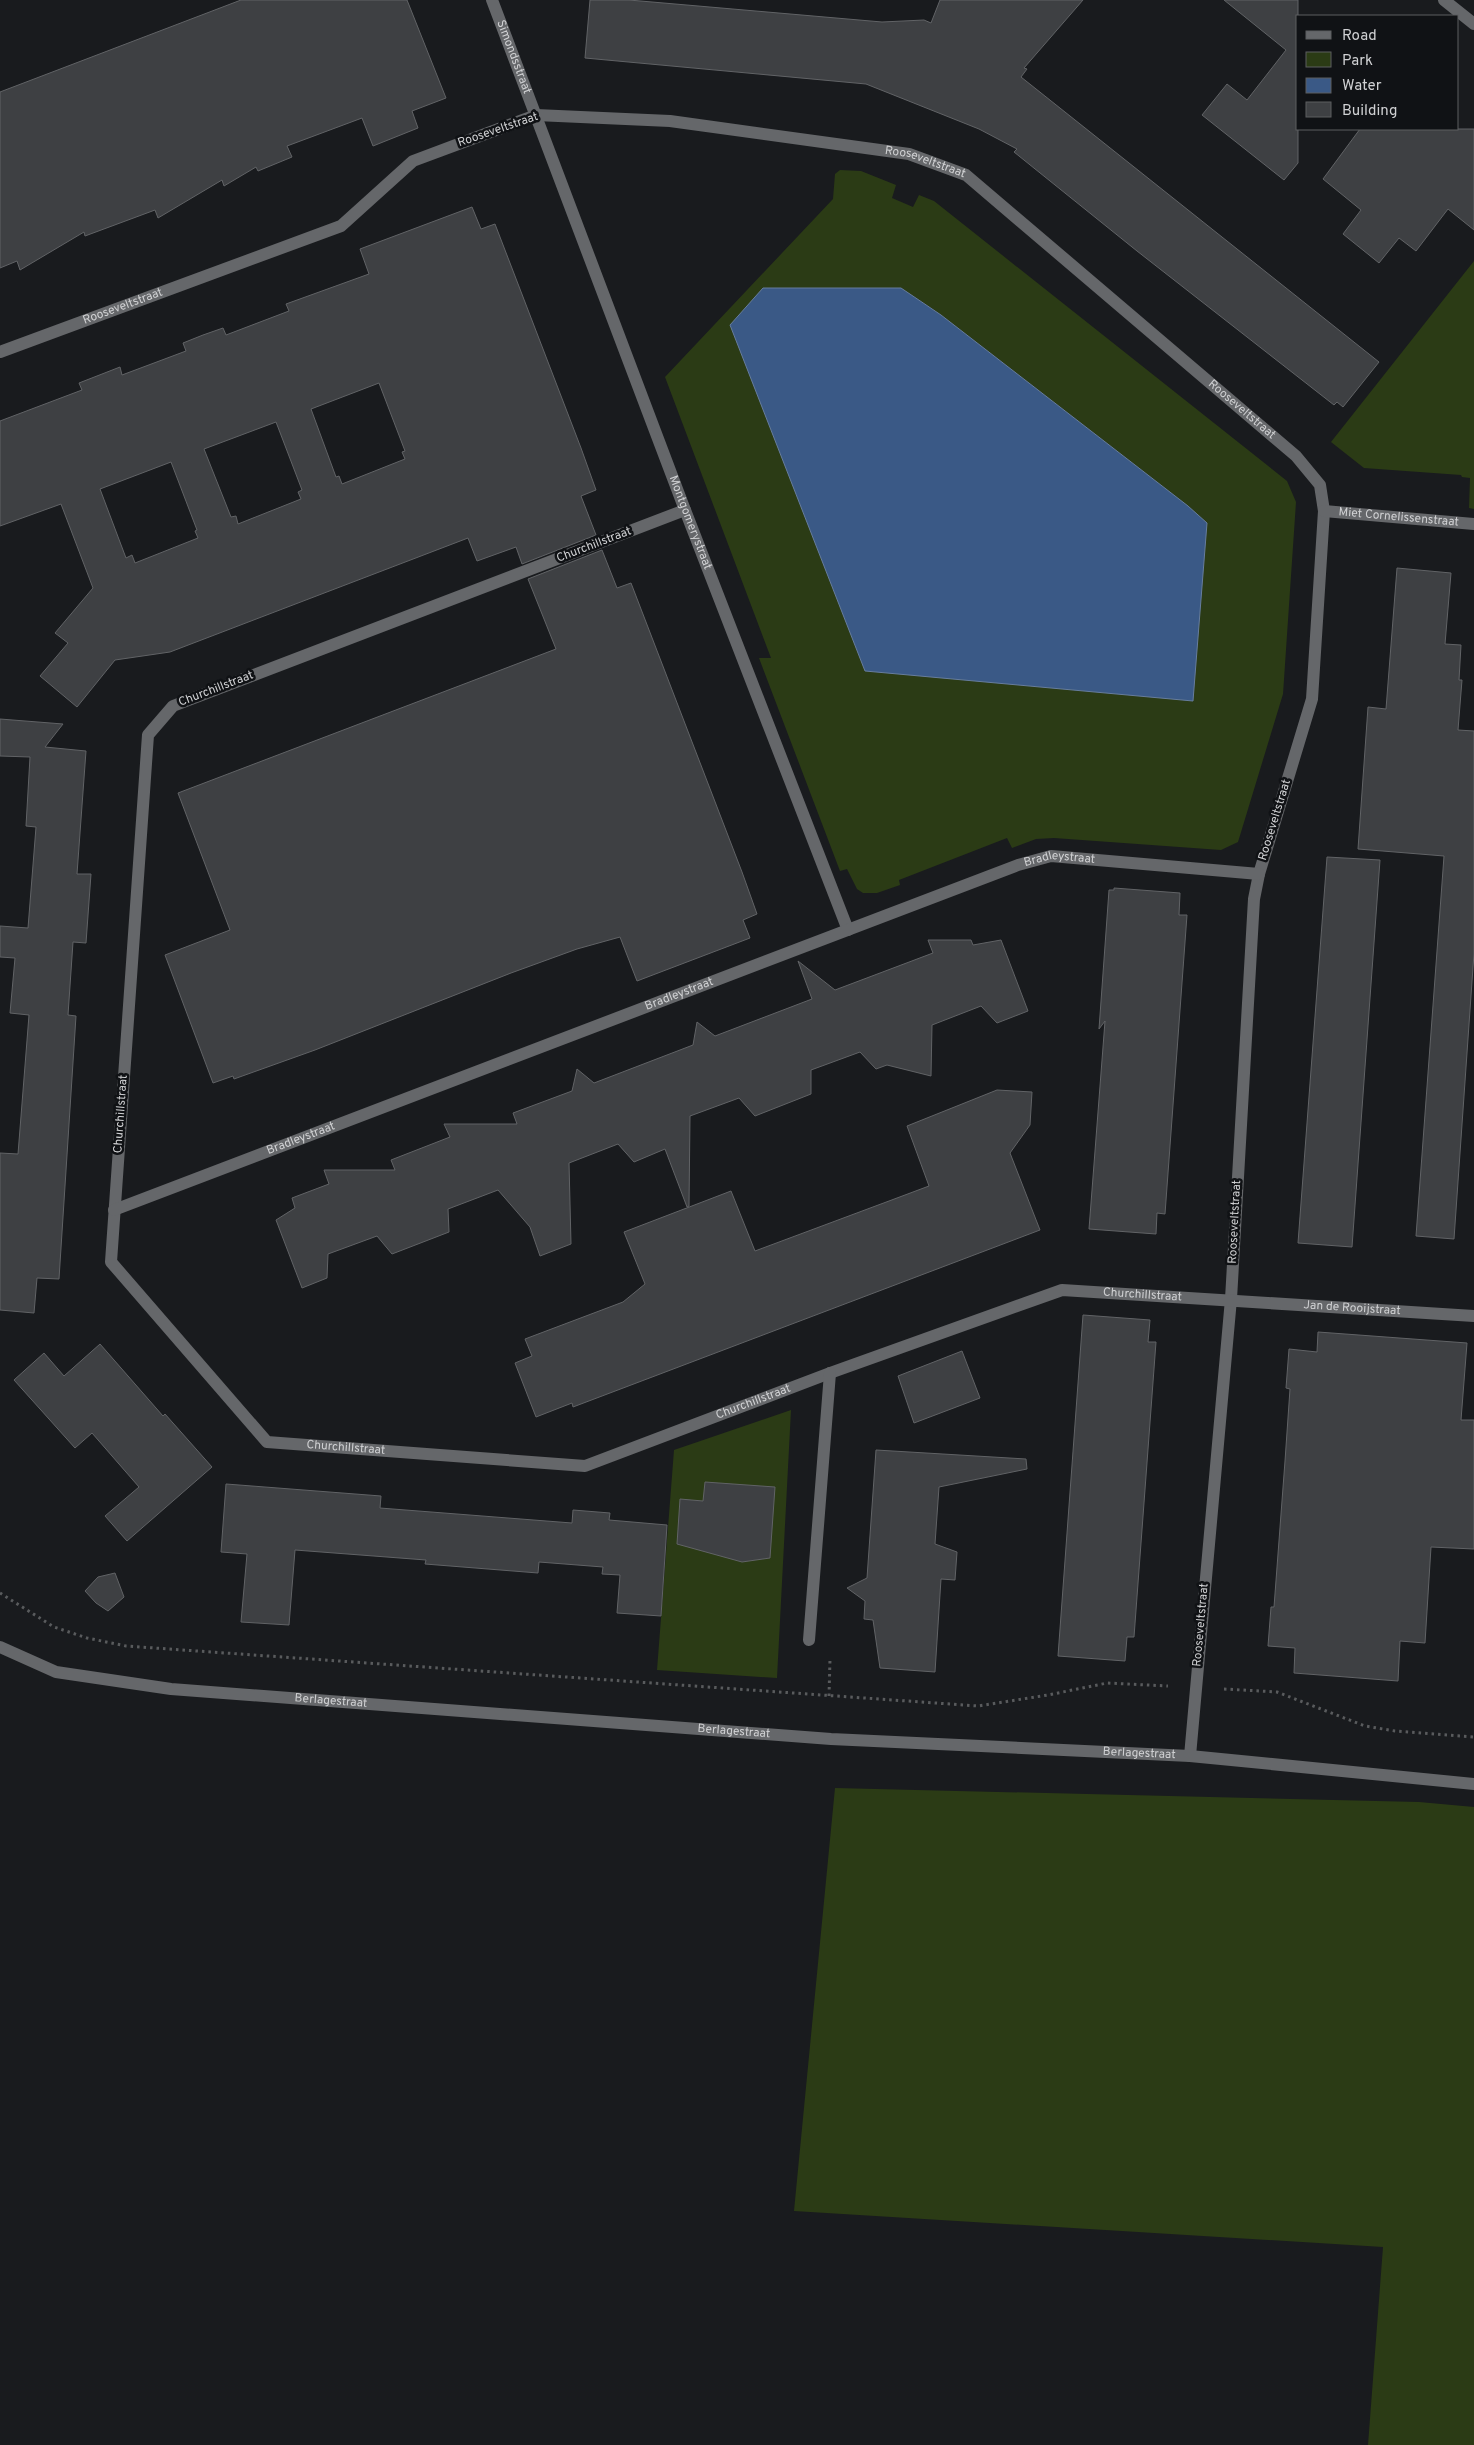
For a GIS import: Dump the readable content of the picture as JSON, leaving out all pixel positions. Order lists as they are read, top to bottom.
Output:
{
  "streets": {
    "street": [
      "Simondsstraat",
      "Rooseveltstraat",
      "Miet Cornelissenstraat",
      "Montgomerystraat",
      "Churchillstraat",
      "Bradleystraat",
      "Jan de Rooijstraat",
      "Berlagestraat"
    ]
  },
  "crossings": [
    ["Simondsstraat", "Rooseveltstraat"],
    ["Simondsstraat", "Montgomerystraat"],
    ["Rooseveltstraat", "Miet Cornelissenstraat"],
    ["Rooseveltstraat", "Montgomerystraat"],
    ["Rooseveltstraat", "Churchillstraat"],
    ["Rooseveltstraat", "Bradleystraat"],
    ["Rooseveltstraat", "Jan de Rooijstraat"],
    ["Rooseveltstraat", "Berlagestraat"],
    ["Montgomerystraat", "Churchillstraat"],
    ["Montgomerystraat", "Bradleystraat"],
    ["Churchillstraat", "Bradleystraat"],
    ["Churchillstraat", "Jan de Rooijstraat"]
  ],
  "legend": [
    "Road",
    "Park",
    "Water",
    "Building"
  ]
}
